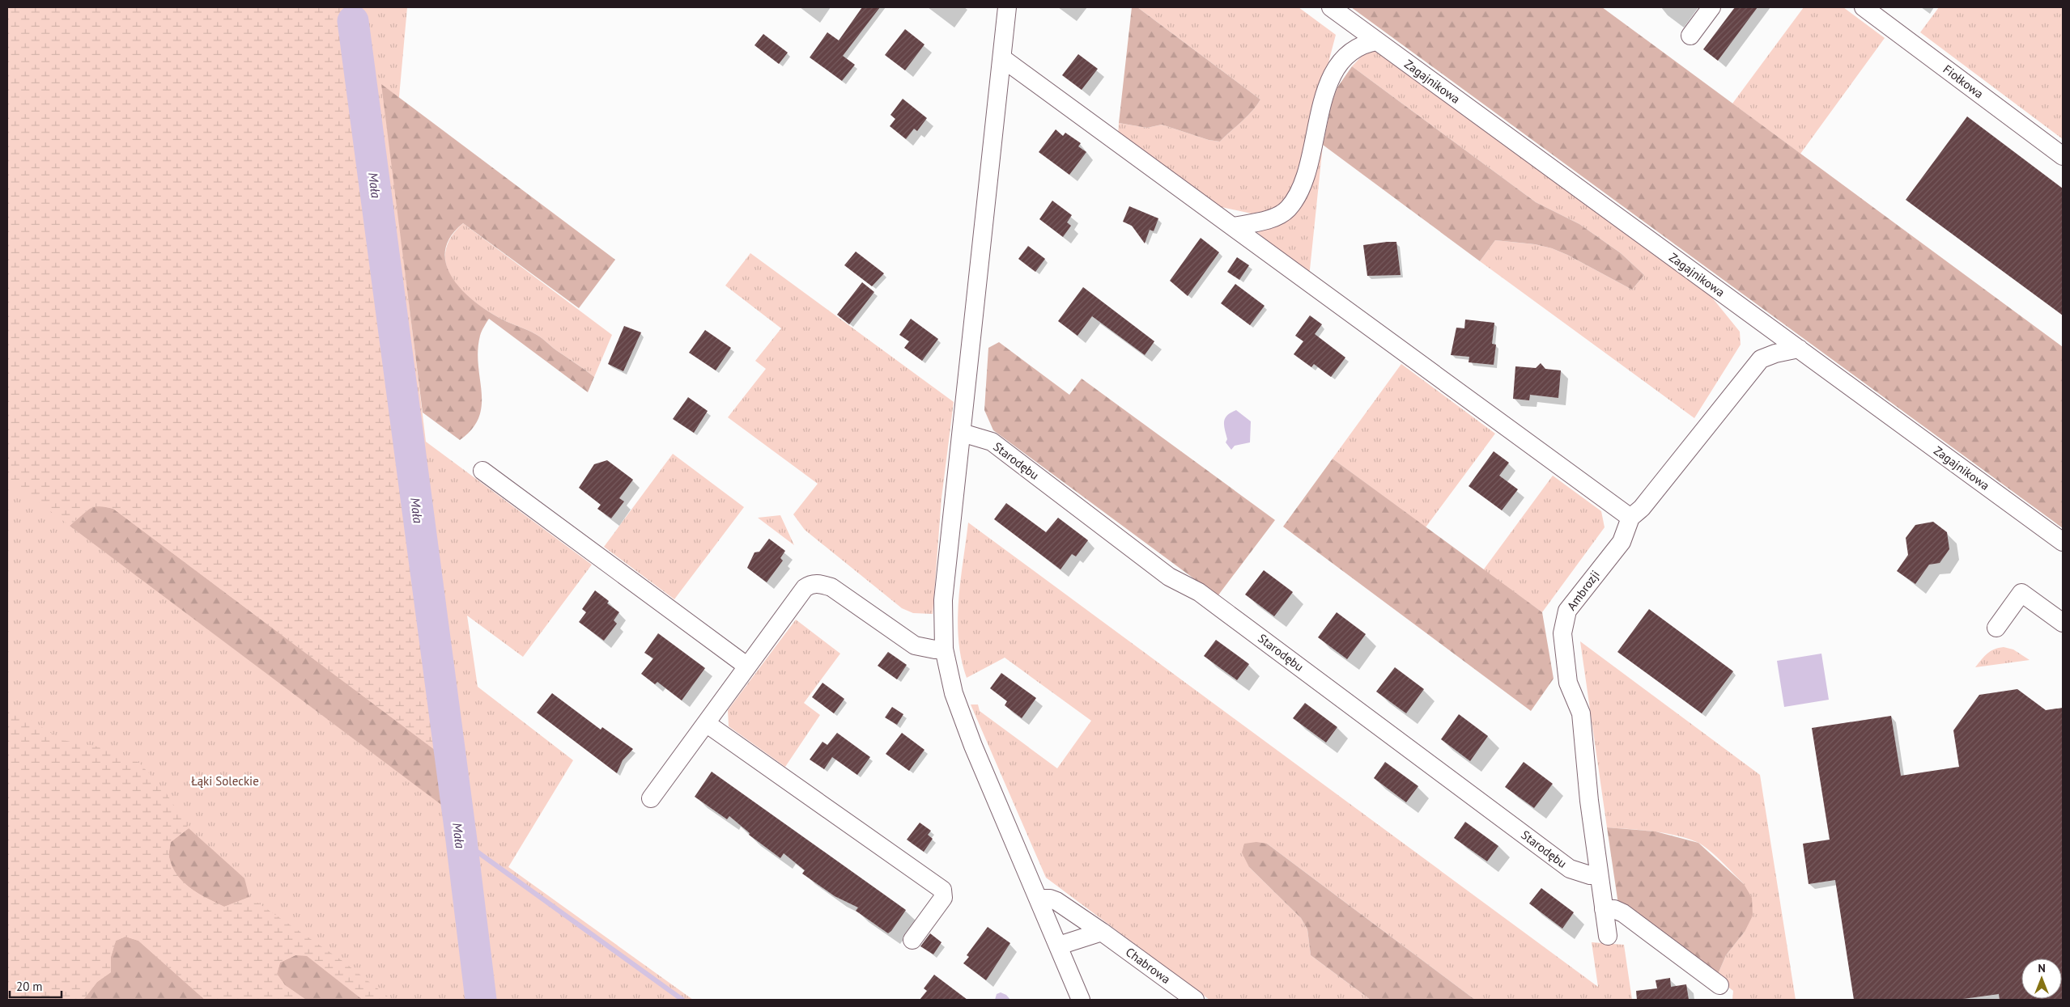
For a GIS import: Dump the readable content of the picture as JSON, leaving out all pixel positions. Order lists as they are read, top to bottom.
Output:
{
  "streets": {
    "street": [
      "Zagajnikowa",
      "Fiołkowa",
      "Starodębu",
      "Ambrozji",
      "Chabrowa"
    ]
  },
  "crossings": [
    ["Zagajnikowa", "Ambrozji"],
    ["Starodębu", "Ambrozji"]
  ],
  "water": ["Mała"],
  "parks": ["Łąki Soleckie"],
  "scale_bar": "20 m",
  "north": "top"
}
